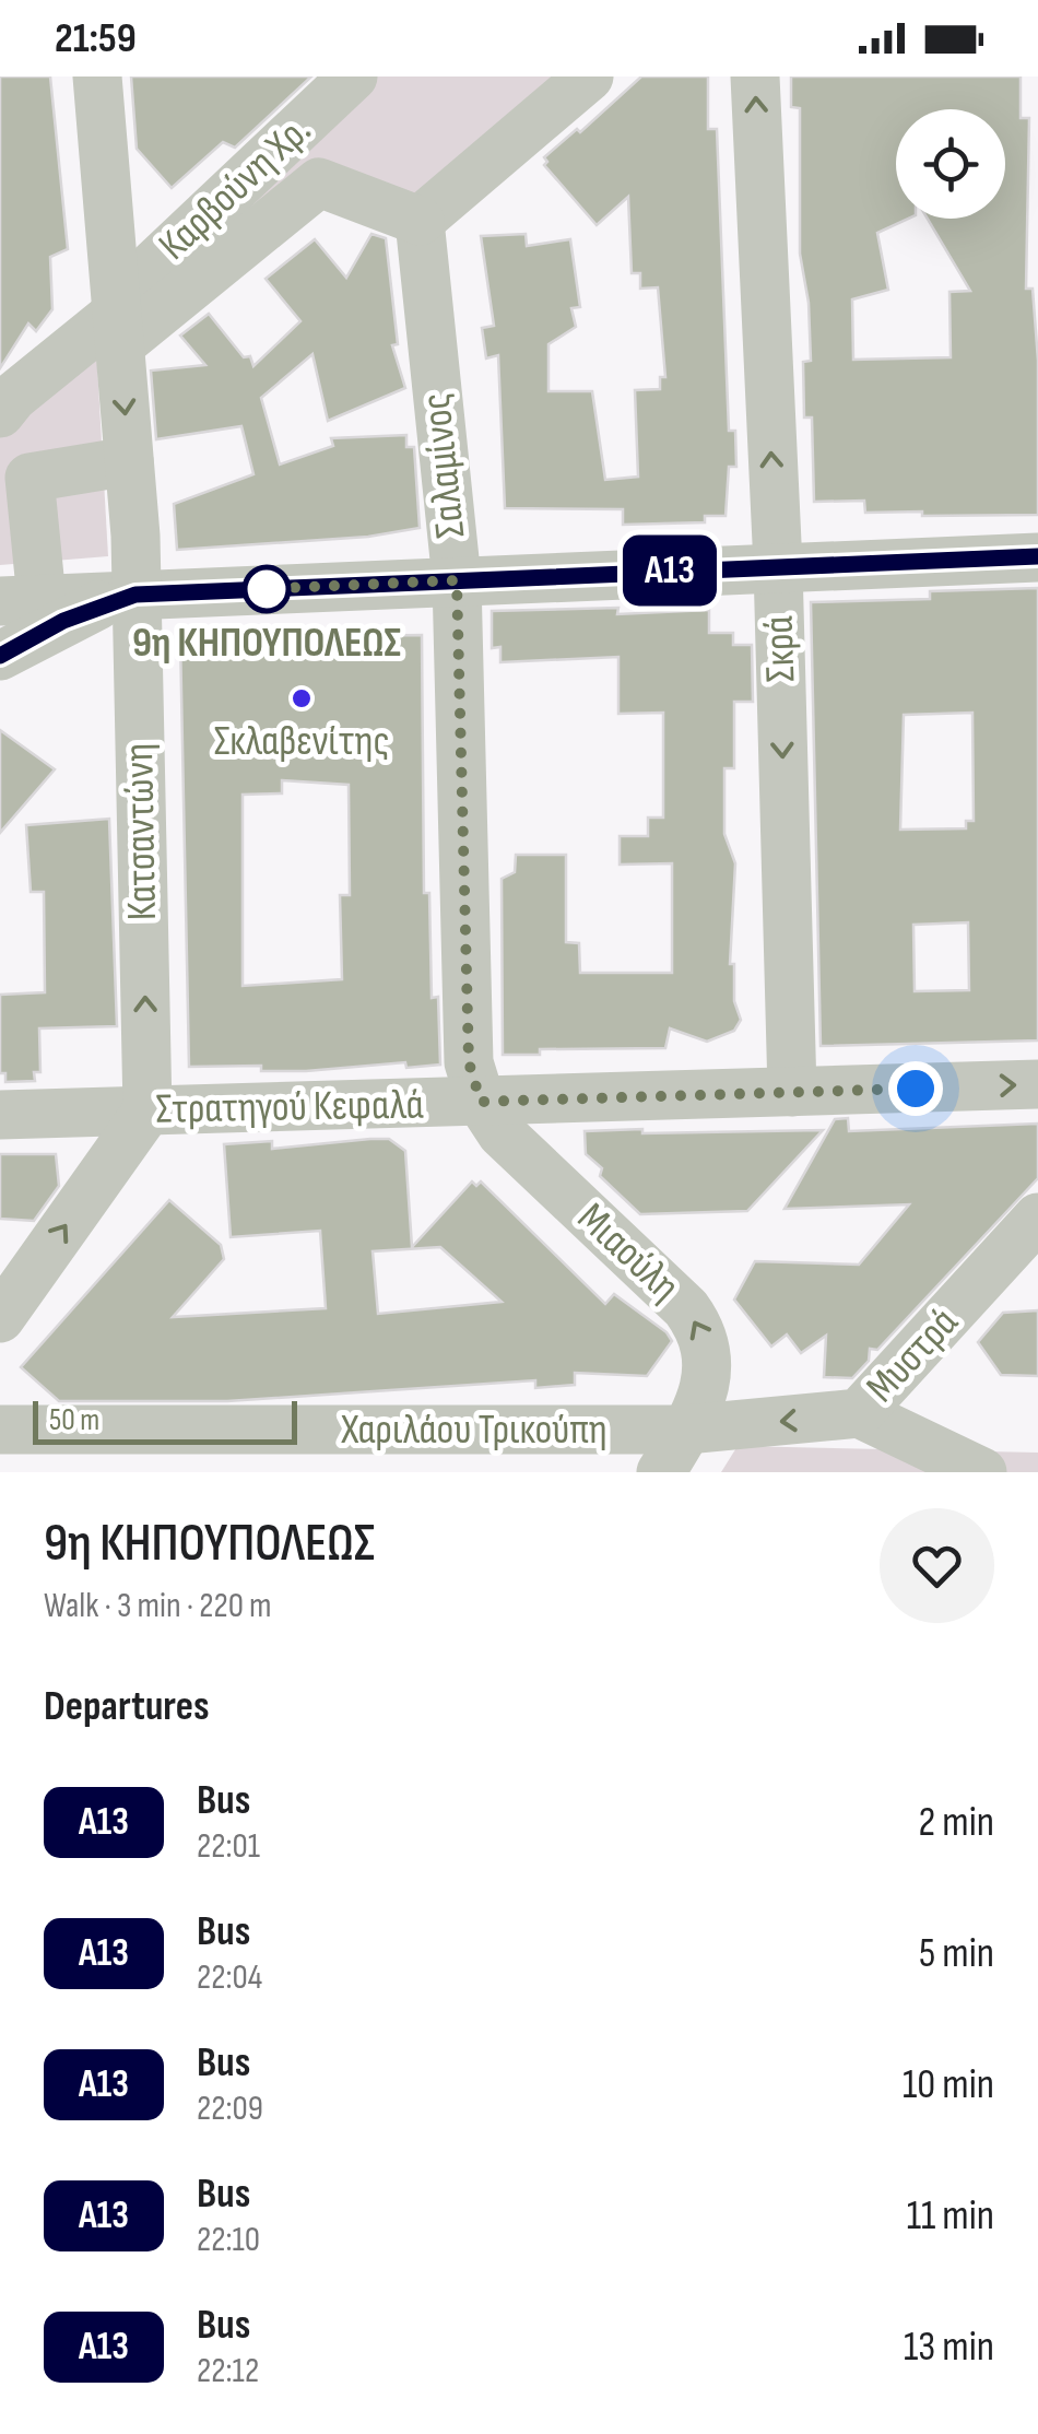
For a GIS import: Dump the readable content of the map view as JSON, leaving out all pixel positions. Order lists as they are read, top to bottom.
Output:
{
  "streets": {
    "street": [
      "Καρβούνη Χρ.",
      "Σαλαμίνος",
      "Σκρά",
      "Κατσαντώνη",
      "Στρατηγού Κεφαλά",
      "Μιαούλη",
      "Μυστρά",
      "Χαριλάου Τρικούπη"
    ]
  },
  "crossings": [
    ["Καρβούνη Χρ.", "Κατσαντώνη"],
    ["Σαλαμίνος", "Στρατηγού Κεφαλά"],
    ["Σαλαμίνος", "Μιαούλη"],
    ["Σκρά", "Στρατηγού Κεφαλά"],
    ["Κατσαντώνη", "Στρατηγού Κεφαλά"],
    ["Στρατηγού Κεφαλά", "Μιαούλη"],
    ["Μιαούλη", "Μυστρά"],
    ["Μιαούλη", "Χαριλάου Τρικούπη"],
    ["Μυστρά", "Χαριλάου Τρικούπη"]
  ],
  "one_way": ["Μιαούλη", "Μυστρά"],
  "places": ["9η ΚΗΠΟΥΠΟΛΕΩΣ", "Σκλαβενίτης"],
  "lines": ["bus line A13"],
  "scale_bar": "50 m",
  "page": {
    "status": "21:59",
    "on_map": "A13",
    "scale": "50 m",
    "heading": [
      ["9η ΚΗΠΟΥΠΟΛΕΩΣ", "Walk · 3 min · 220 m"],
      "Departures"
    ],
    "list": [
      {
        "mark": "A13",
        "name": "Bus",
        "note": "22:01",
        "value": "2 min"
      },
      {
        "mark": "Α13",
        "name": "Bus",
        "note": "22:04",
        "value": "5 min"
      },
      {
        "mark": "A13",
        "name": "Bus",
        "note": "22:09",
        "value": "10 min"
      },
      {
        "mark": "Α13",
        "name": "Bus",
        "note": "22:10",
        "value": "11 min"
      },
      {
        "mark": "A13",
        "name": "Bus",
        "note": "22:12",
        "value": "13 min"
      }
    ]
  }
}
